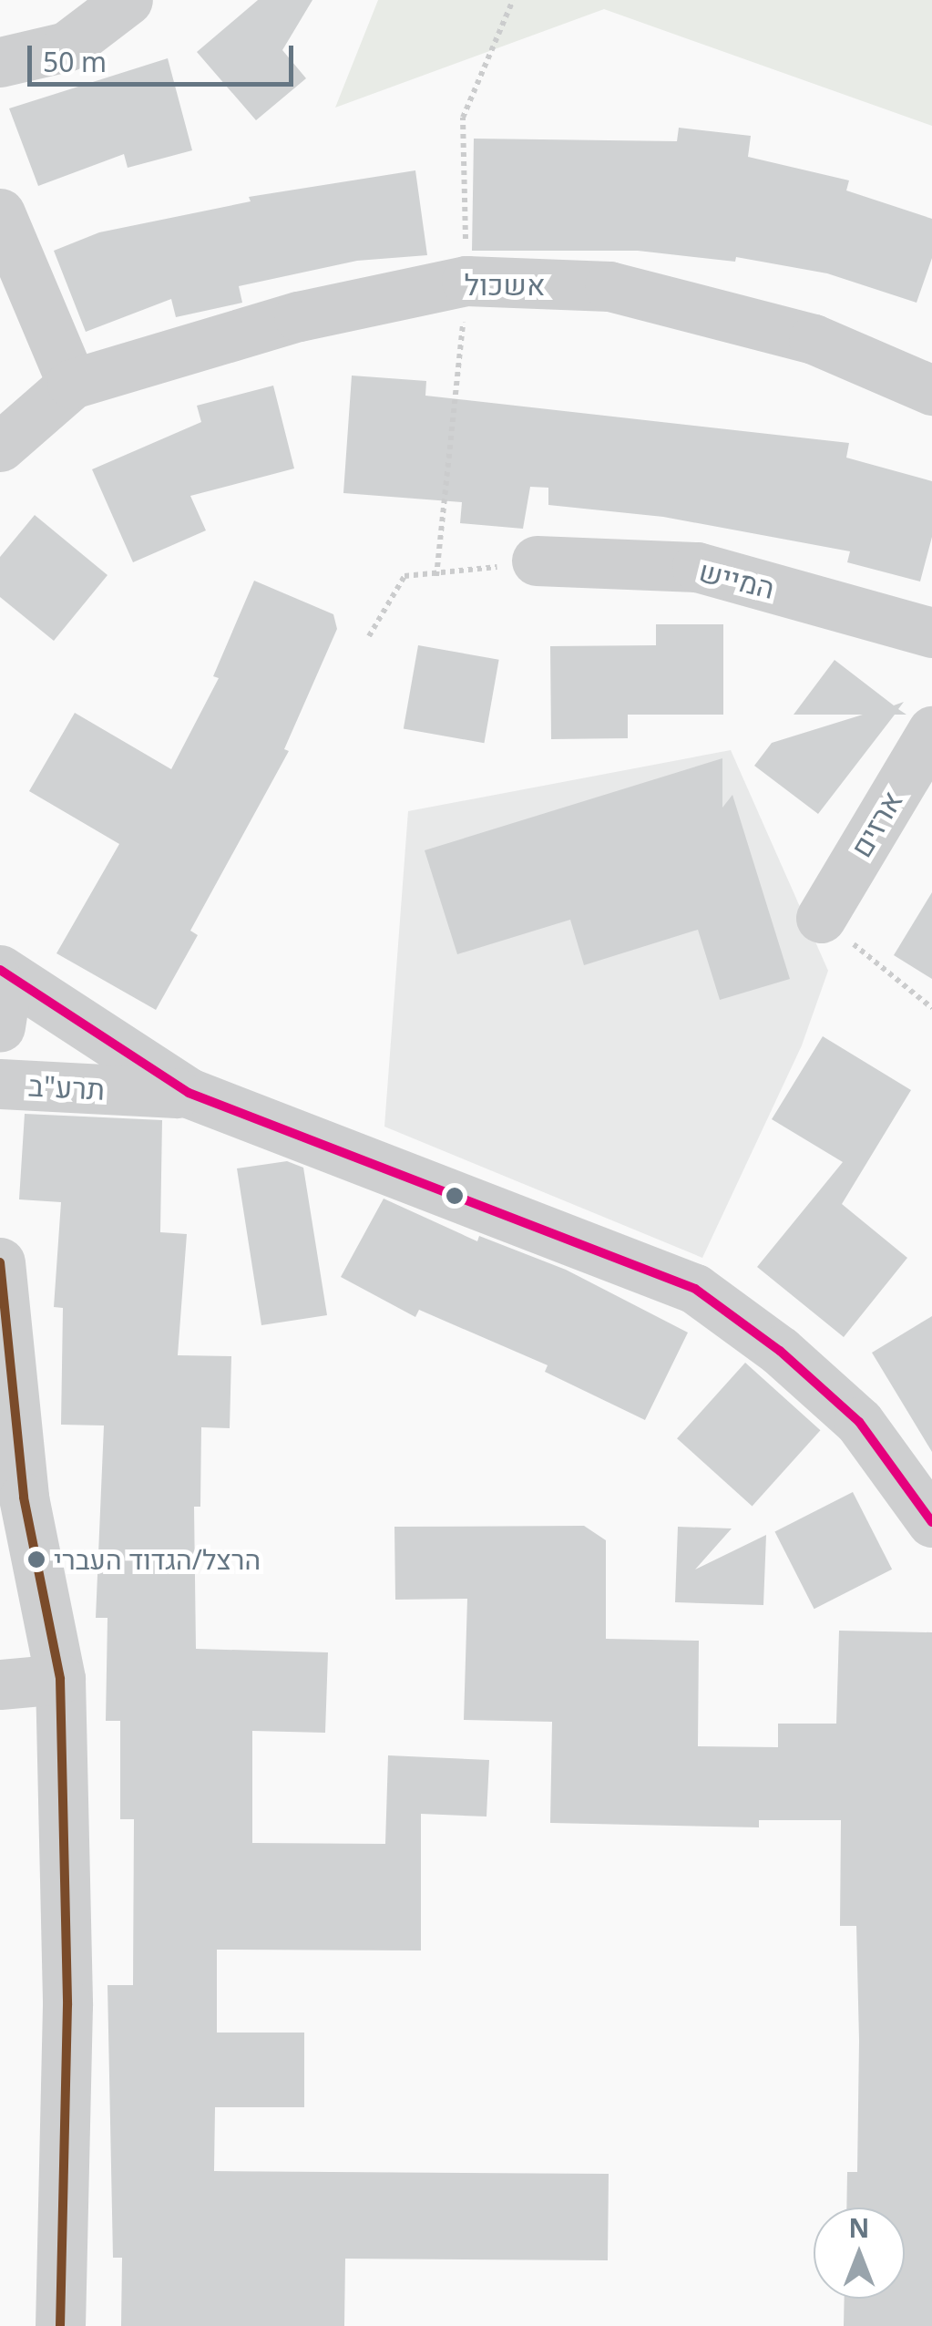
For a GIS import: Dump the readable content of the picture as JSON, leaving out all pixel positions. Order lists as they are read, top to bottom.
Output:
{
  "streets": {
    "street": [
      "אשכול",
      "המייש",
      "ארזים",
      "תרע\"ב"
    ]
  },
  "places": ["הרצל/הגדוד העברי"],
  "scale_bar": "50 m",
  "north": "top"
}
